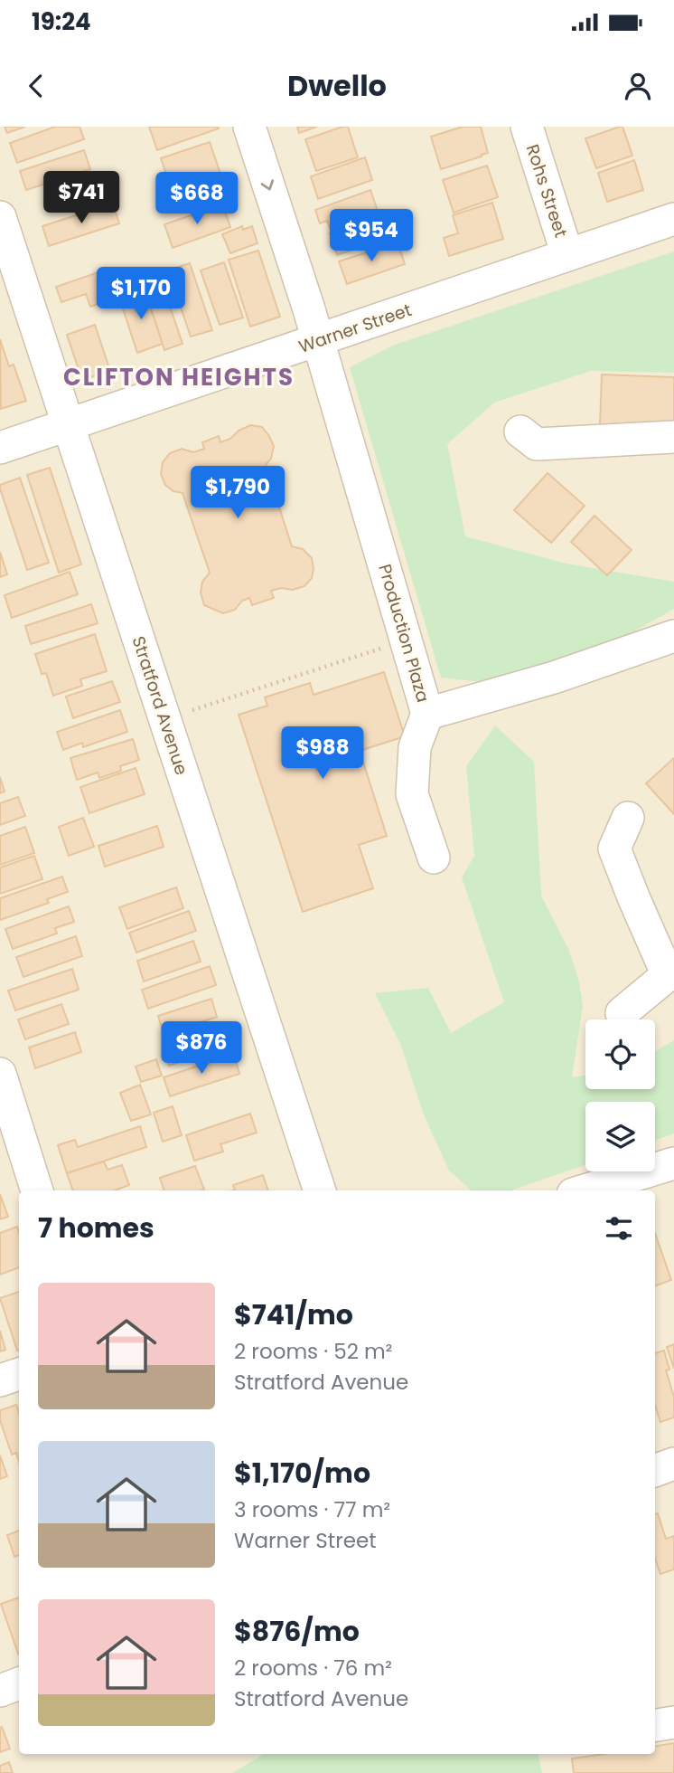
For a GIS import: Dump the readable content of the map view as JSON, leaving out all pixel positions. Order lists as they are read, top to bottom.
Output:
{
  "streets": {
    "street": [
      "Rohs Street",
      "Warner Street",
      "Production Plaza",
      "Stratford Avenue"
    ]
  },
  "crossings": [
    ["Rohs Street", "Warner Street"],
    ["Warner Street", "Production Plaza"],
    ["Warner Street", "Stratford Avenue"]
  ],
  "districts": ["CLIFTON HEIGHTS"],
  "page": {
    "status": "19:24",
    "header": "Dwello",
    "price": [
      "$741",
      "$668",
      "$954",
      "$1,170",
      "$1,790",
      "$988",
      "$876"
    ],
    "heading": "7 homes",
    "list": [
      {
        "name": "$741/mo",
        "note": "2 rooms · 52 m² · Stratford Avenue"
      },
      {
        "name": "$1,170/mo",
        "note": "3 rooms · 77 m² · Warner Street"
      },
      {
        "name": "$876/mo",
        "note": "2 rooms · 76 m² · Stratford Avenue"
      }
    ]
  }
}
